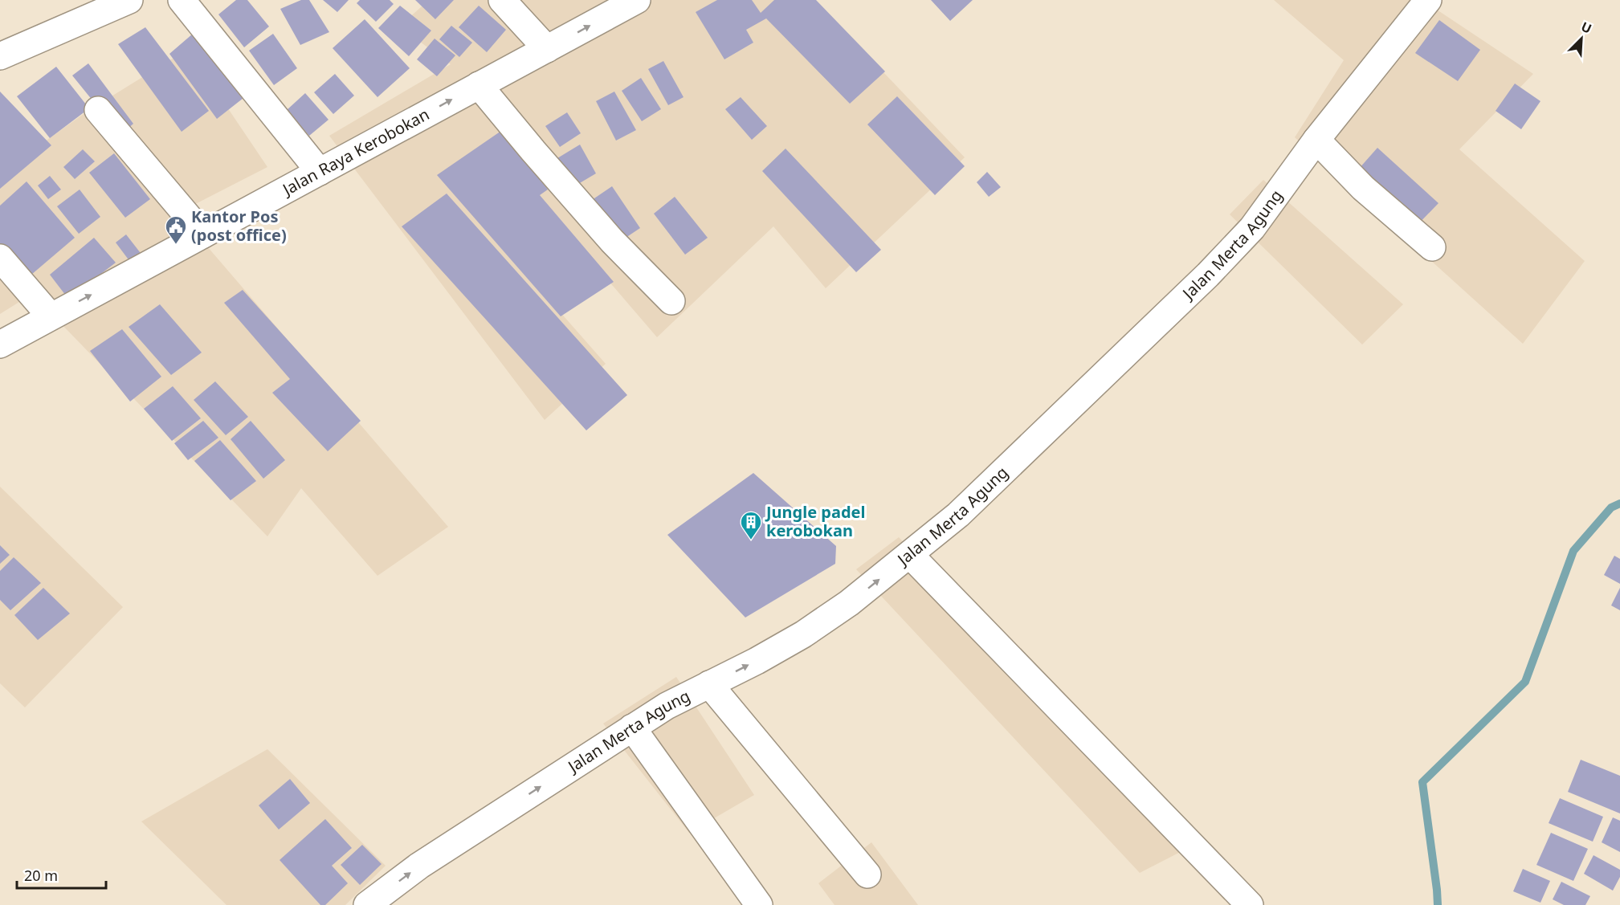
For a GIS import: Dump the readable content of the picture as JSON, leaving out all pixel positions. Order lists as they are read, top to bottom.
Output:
{
  "streets": {
    "street": ["Jalan Raya Kerobokan", "Jalan Merta Agung"]
  },
  "one_way": ["Jalan Raya Kerobokan", "Jalan Merta Agung"],
  "places": {
    "public building": ["Kantor Pos (post office)"],
    "building": ["Jungle padel kerobokan"]
  },
  "scale_bar": "20 m",
  "north": "top right"
}
